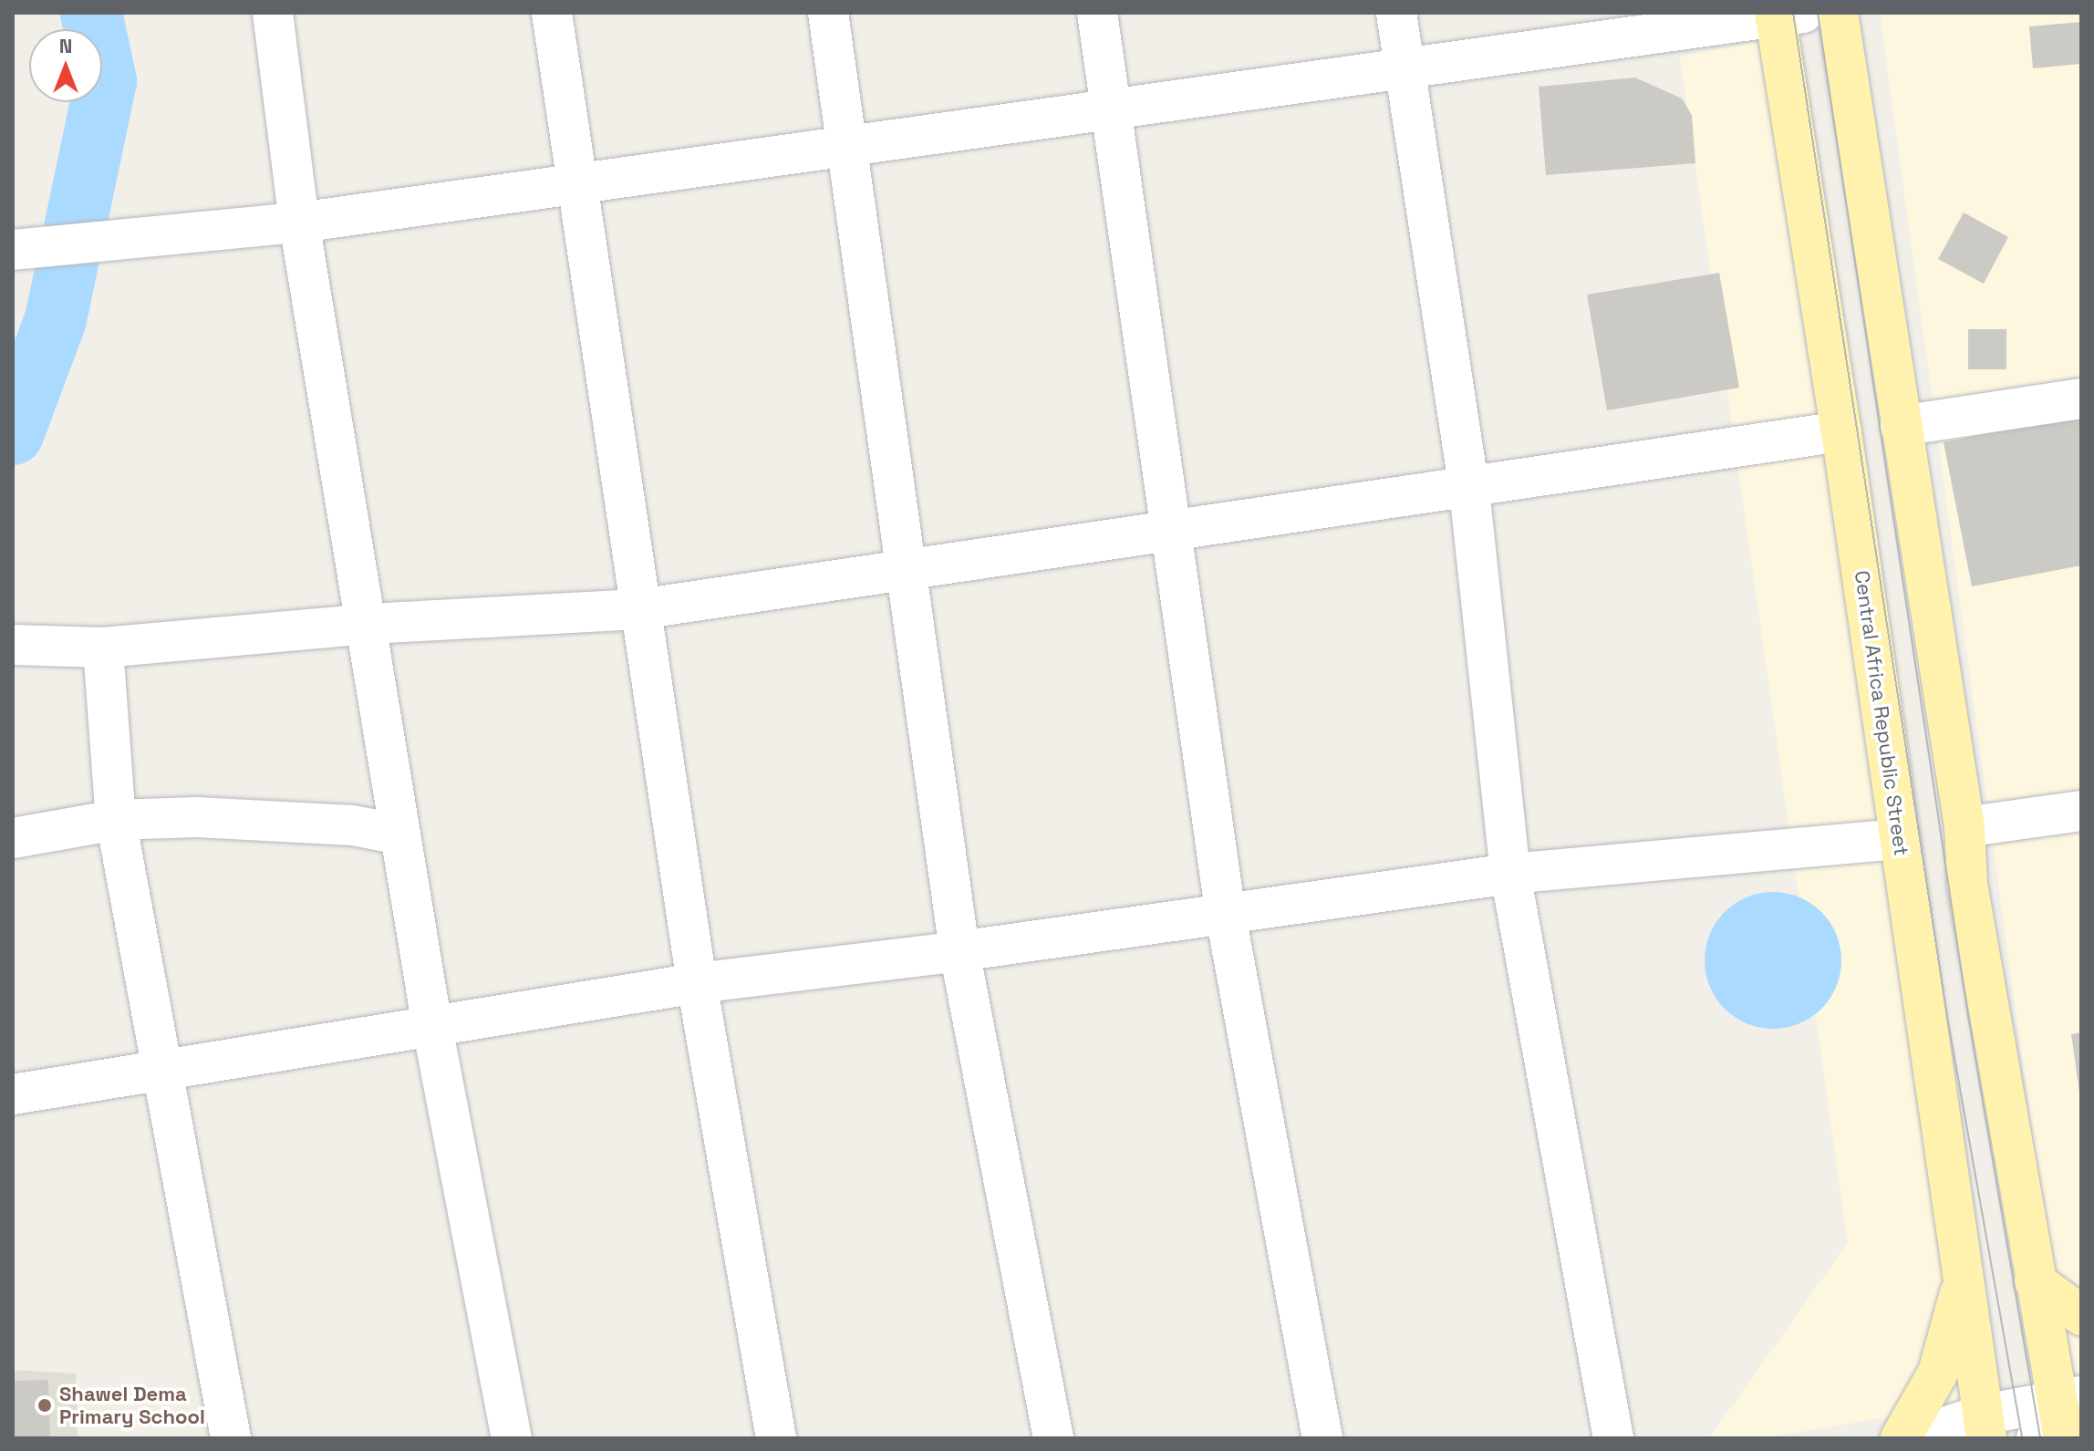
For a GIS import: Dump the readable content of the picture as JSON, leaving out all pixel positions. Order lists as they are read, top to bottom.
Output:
{
  "streets": {
    "main road": ["Central Africa Republic Street"]
  },
  "places": ["Shawel Dema Primary School"],
  "north": "top"
}
